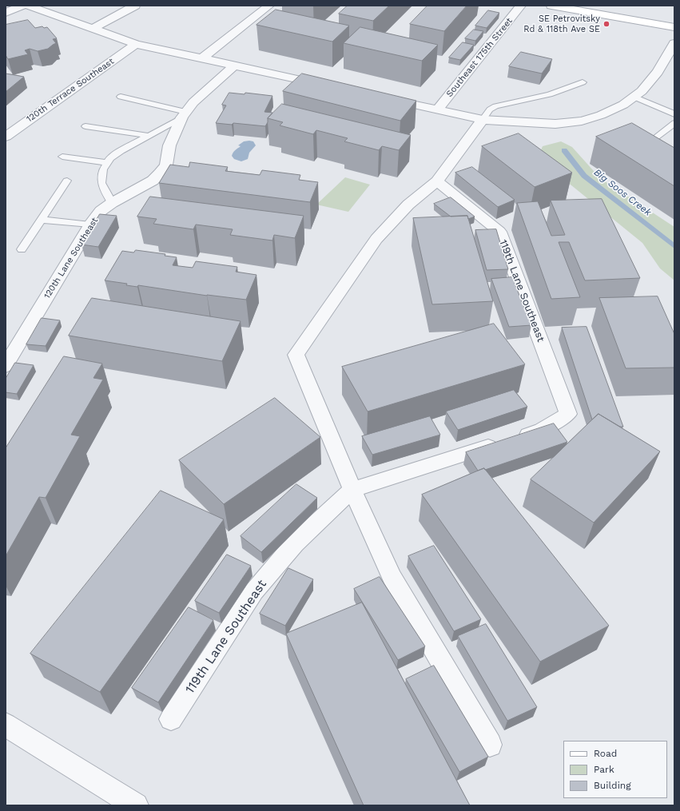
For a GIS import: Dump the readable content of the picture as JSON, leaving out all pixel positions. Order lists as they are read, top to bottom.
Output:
{
  "streets": {
    "street": [
      "Southeast 175th Street",
      "120th Terrace Southeast",
      "120th Lane Southeast",
      "119th Lane Southeast"
    ]
  },
  "water": ["Big Soos Creek"],
  "places": ["SE Petrovitsky Rd & 118th Ave SE"],
  "legend": ["Road", "Park", "Building"]
}
